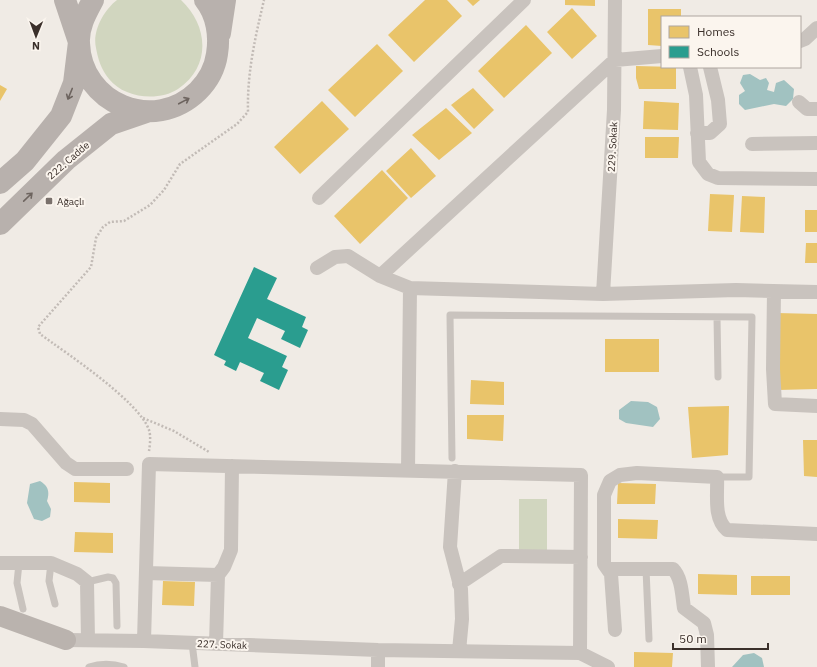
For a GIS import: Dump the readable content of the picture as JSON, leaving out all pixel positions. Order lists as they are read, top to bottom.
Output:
{
  "streets": {
    "main road": ["222. Cadde"],
    "street": ["229. Sokak", "227. Sokak"]
  },
  "one_way": ["222. Cadde"],
  "places": {
    "transit": ["Ağaçlı"]
  },
  "legend": ["Homes", "Schools"],
  "scale_bar": "50 m",
  "north": "bottom"
}
